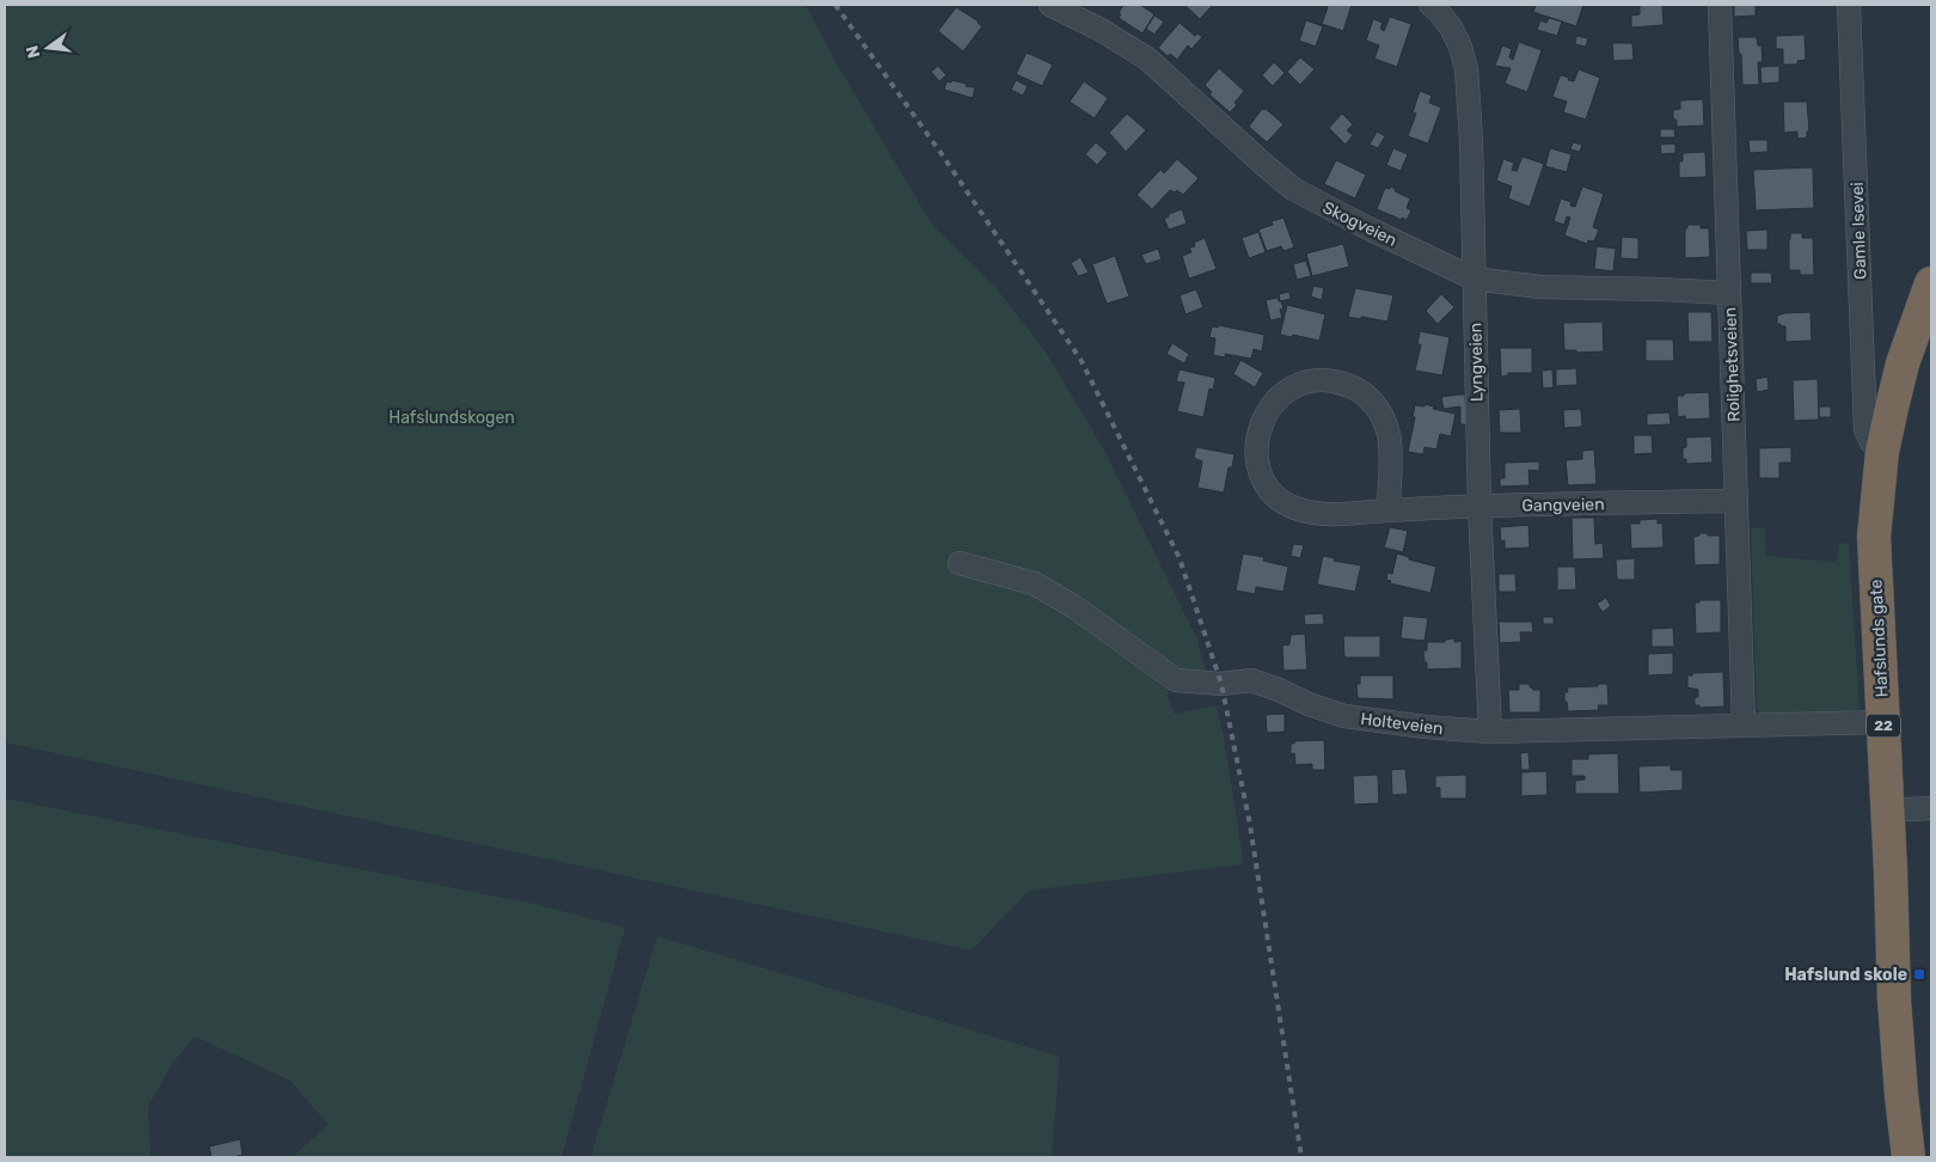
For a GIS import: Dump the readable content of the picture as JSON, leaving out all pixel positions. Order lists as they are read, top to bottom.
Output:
{
  "streets": {
    "highway": ["Hafslunds gate", "22"],
    "street": [
      "Skogveien",
      "Gamle Isevei",
      "Lyngveien",
      "Rolighetsveien",
      "Gangveien",
      "Holteveien"
    ]
  },
  "crossings": [
    ["Skogveien", "Lyngveien"],
    ["Skogveien", "Rolighetsveien"],
    ["Gamle Isevei", "Hafslunds gate"],
    ["Lyngveien", "Gangveien"],
    ["Lyngveien", "Holteveien"],
    ["Rolighetsveien", "Gangveien"],
    ["Rolighetsveien", "Holteveien"],
    ["Hafslunds gate", "Holteveien"]
  ],
  "parks": ["Hafslundskogen"],
  "places": {
    "transit": ["Hafslund skole"]
  },
  "north": "left"
}
